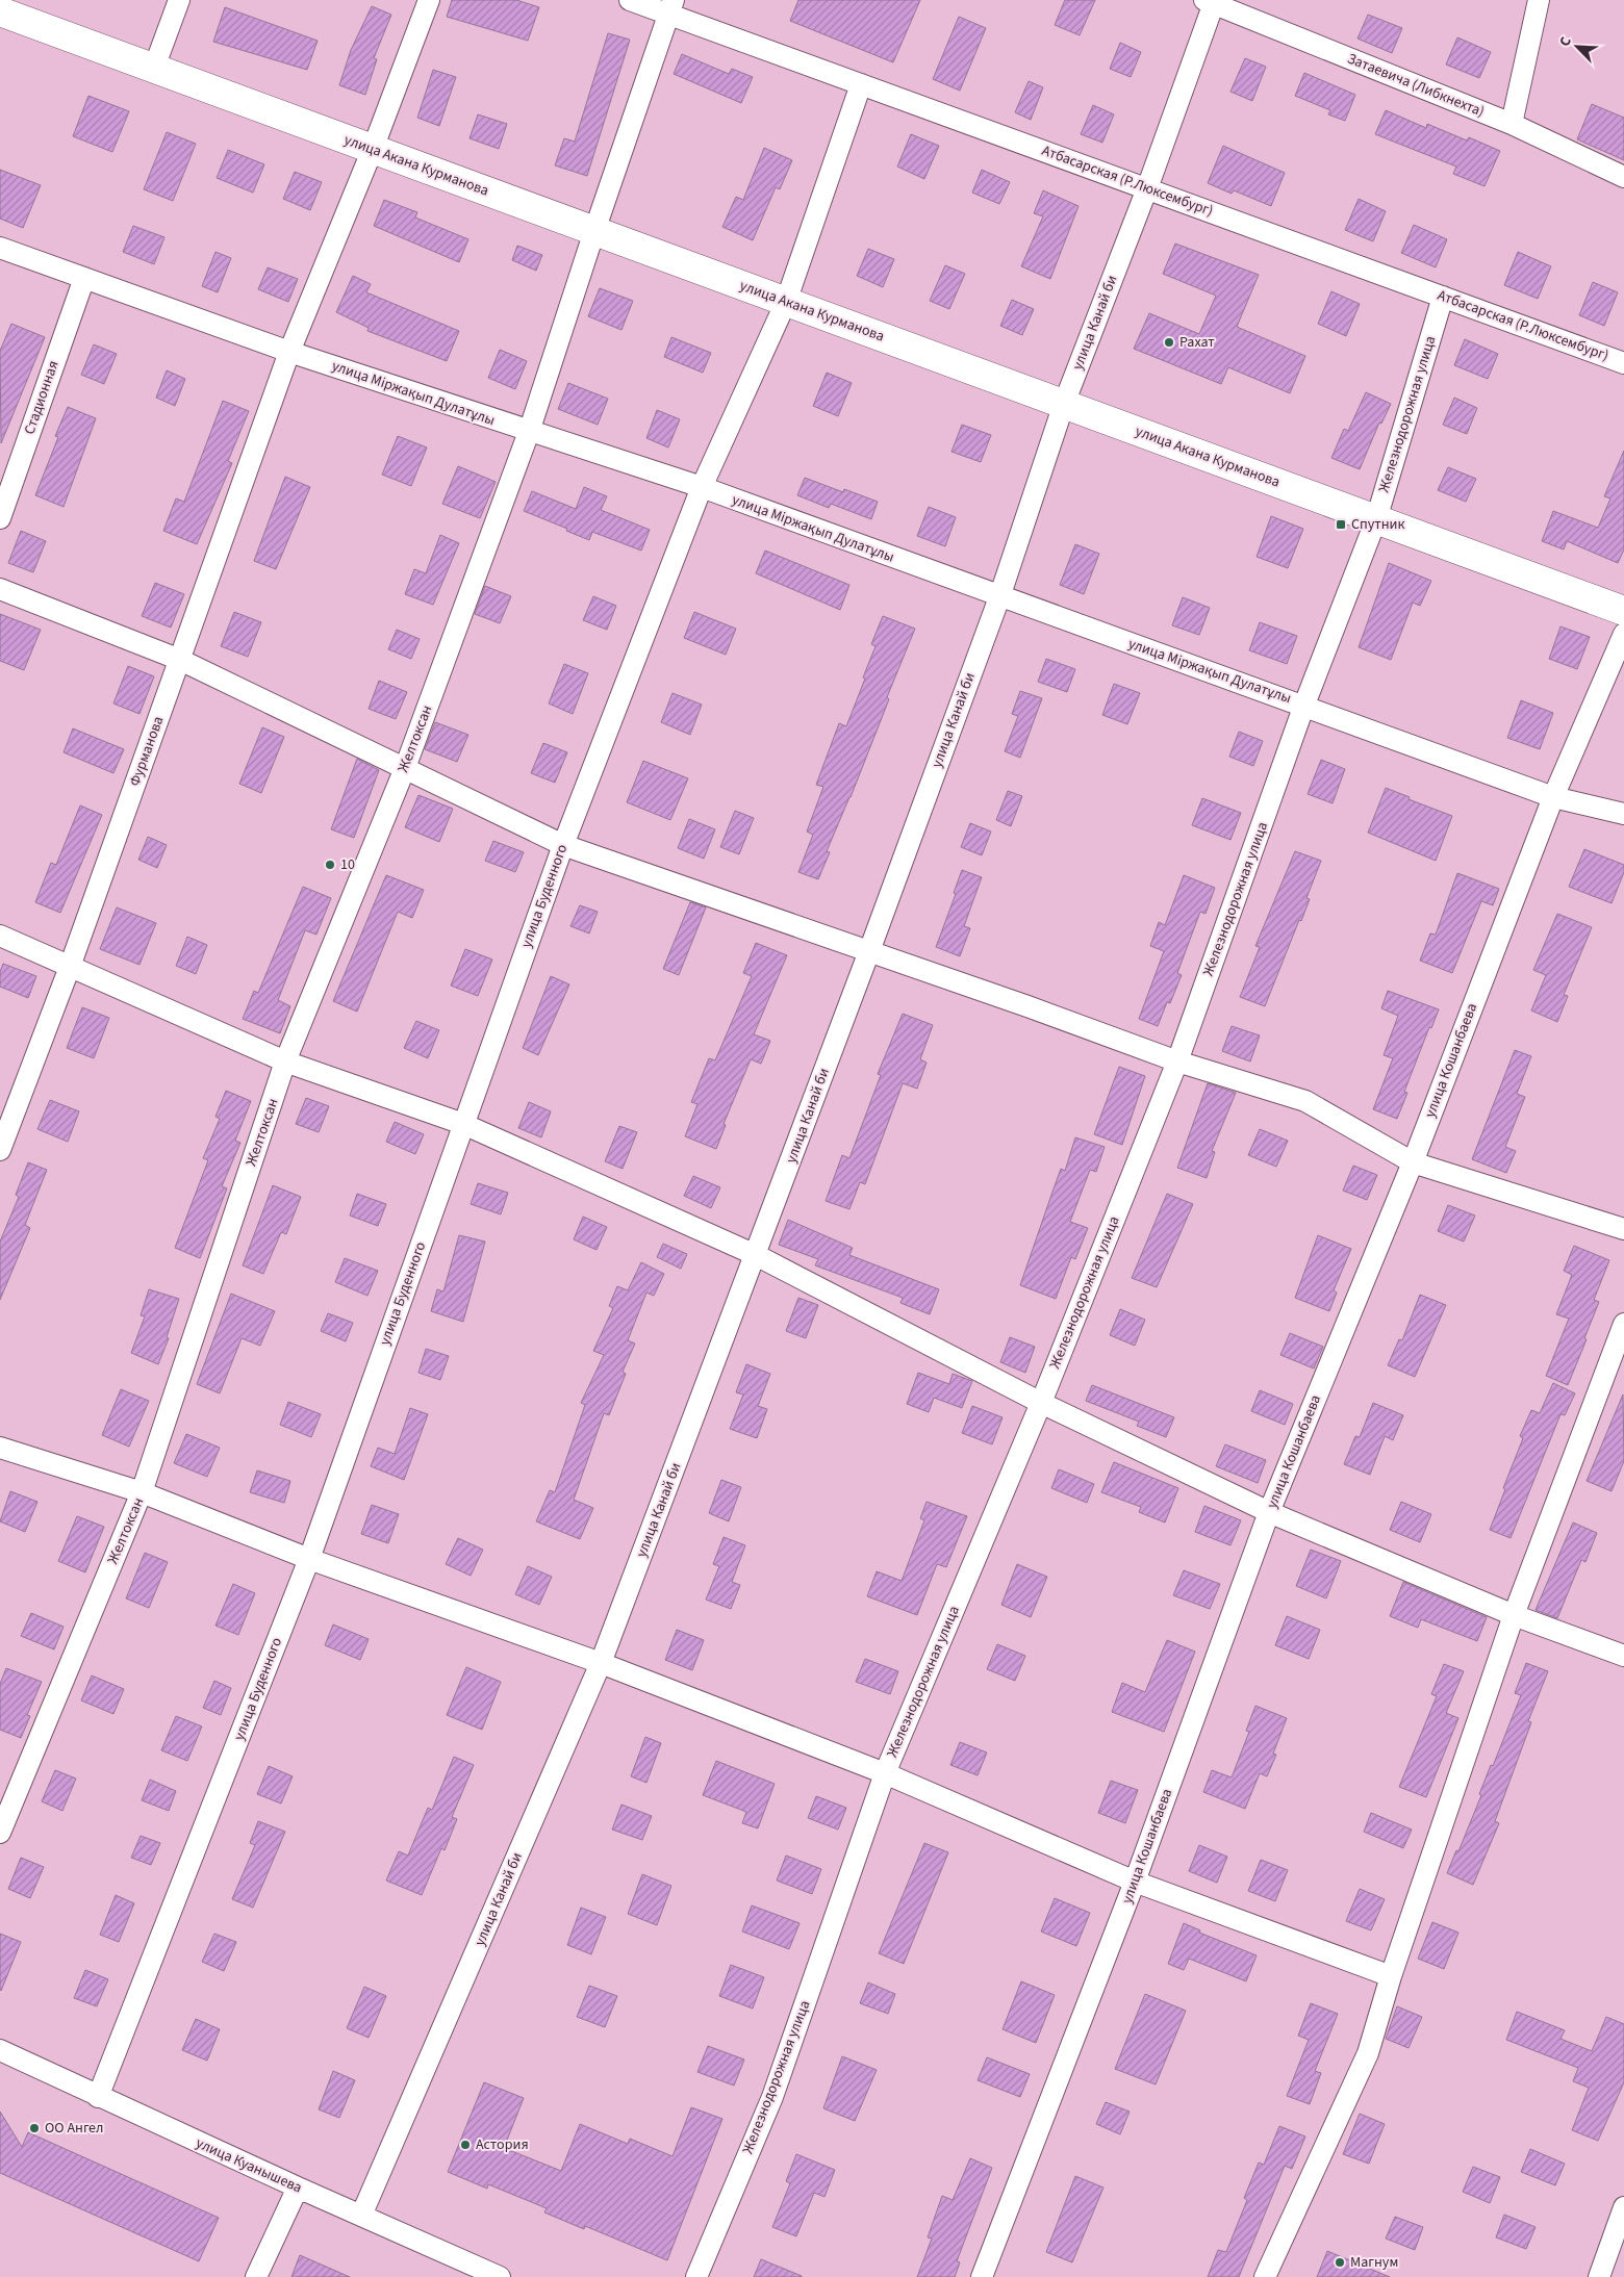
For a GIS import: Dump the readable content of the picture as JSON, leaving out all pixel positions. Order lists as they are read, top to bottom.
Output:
{
  "streets": {
    "main road": ["улица Акана Курманова"],
    "street": [
      "Затаевича (Либкнехта)",
      "Атбасарская (Р.Люксембург)",
      "улица Канай би",
      "улица Міржақып Дулатұлы",
      "Стадионная",
      "Железнодорожная улица",
      "Желтоксан",
      "Фурманова",
      "улица Буденного",
      "улица Кошанбаева",
      "улица Куанышева"
    ]
  },
  "crossings": [
    ["Затаевича (Либкнехта)", "улица Канай би"],
    ["улица Акана Курманова", "улица Канай би"],
    ["улица Акана Курманова", "Железнодорожная улица"],
    ["улица Акана Курманова", "Желтоксан"],
    ["улица Акана Курманова", "Фурманова"],
    ["улица Акана Курманова", "улица Буденного"],
    ["Атбасарская (Р.Люксембург)", "улица Канай би"],
    ["Атбасарская (Р.Люксембург)", "Железнодорожная улица"],
    ["Атбасарская (Р.Люксембург)", "Желтоксан"],
    ["Атбасарская (Р.Люксембург)", "улица Буденного"],
    ["улица Канай би", "улица Міржақып Дулатұлы"],
    ["улица Канай би", "улица Куанышева"],
    ["улица Міржақып Дулатұлы", "Стадионная"],
    ["улица Міржақып Дулатұлы", "Железнодорожная улица"],
    ["улица Міржақып Дулатұлы", "Желтоксан"],
    ["улица Міржақып Дулатұлы", "Фурманова"],
    ["улица Міржақып Дулатұлы", "улица Буденного"],
    ["улица Міржақып Дулатұлы", "улица Кошанбаева"],
    ["улица Буденного", "улица Куанышева"]
  ],
  "places": {
    "other": [
      "Рахат",
      "10",
      "ОО Ангел",
      "Астория",
      "Магнум"
    ],
    "transit": ["Спутник"]
  },
  "north": "top left"
}
